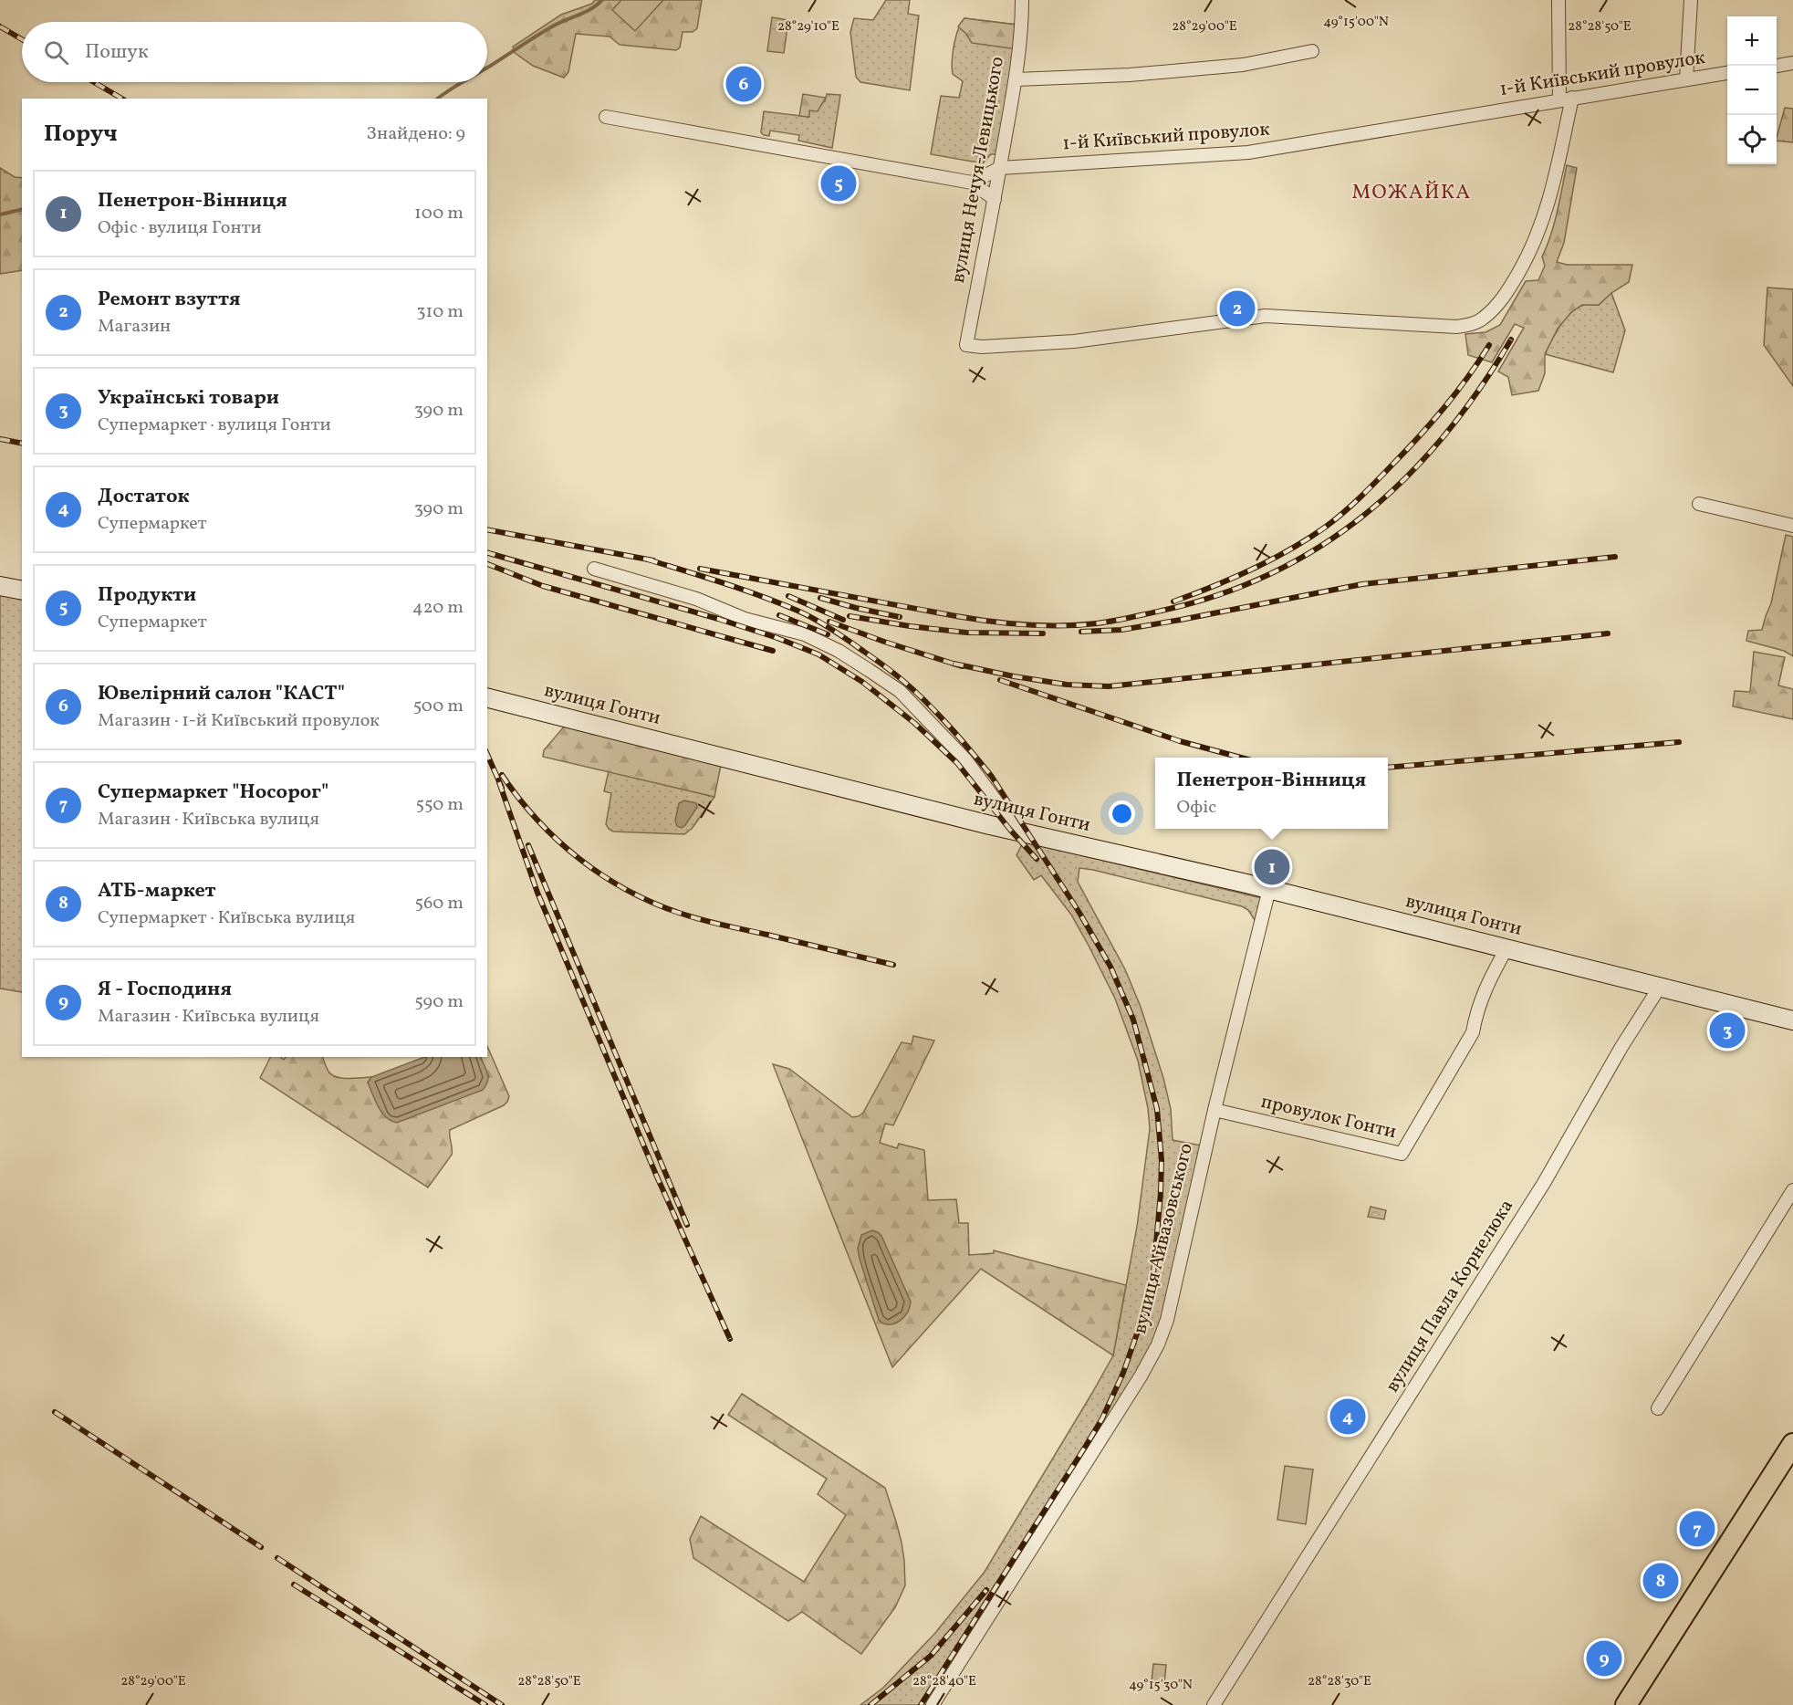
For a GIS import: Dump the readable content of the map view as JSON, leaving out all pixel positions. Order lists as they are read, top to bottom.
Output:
{
  "streets": {
    "street": [
      "1-й Київський провулок",
      "вулиця Нечуя-Левицького",
      "вулиця Гонти",
      "провулок Гонти",
      "вулиця Айвазовського",
      "вулиця Павла Корнелюка"
    ]
  },
  "crossings": [
    ["1-й Київський провулок", "вулиця Нечуя-Левицького"],
    ["вулиця Гонти", "провулок Гонти"],
    ["вулиця Гонти", "вулиця Айвазовського"],
    ["вулиця Гонти", "вулиця Павла Корнелюка"],
    ["провулок Гонти", "вулиця Айвазовського"]
  ],
  "districts": ["МОЖАЙКА"],
  "page": {
    "map_buttons": ["+", "−"],
    "search": "Пошук",
    "pins": [
      "6",
      "5",
      "2",
      "1",
      "3",
      "4",
      "7",
      "8",
      "9"
    ],
    "heading": ["Поруч", "Знайдено: 9"],
    "list": [
      {
        "mark": "1",
        "name": "Пенетрон-Вінниця",
        "note": "Офіс · вулиця Гонти",
        "value": "100 m"
      },
      {
        "mark": "2",
        "name": "Ремонт взуття",
        "note": "Магазин",
        "value": "310 m"
      },
      {
        "mark": "3",
        "name": "Українські товари",
        "note": "Супермаркет · вулиця Гонти",
        "value": "390 m"
      },
      {
        "mark": "4",
        "name": "Достаток",
        "note": "Супермаркет",
        "value": "390 m"
      },
      {
        "mark": "5",
        "name": "Продукти",
        "note": "Супермаркет",
        "value": "420 m"
      },
      {
        "mark": "6",
        "name": "Ювелірний салон \"КАСТ\"",
        "note": "Магазин · 1-й Київський провулок",
        "value": "500 m"
      },
      {
        "mark": "7",
        "name": "Супермаркет \"Носорог\"",
        "note": "Магазин · Київська вулиця",
        "value": "550 m"
      },
      {
        "mark": "8",
        "name": "АТБ-маркет",
        "note": "Супермаркет · Київська вулиця",
        "value": "560 m"
      },
      {
        "mark": "9",
        "name": "Я - Господиня",
        "note": "Магазин · Київська вулиця",
        "value": "590 m"
      }
    ],
    "popup": ["Пенетрон-Вінниця", "Офіс"]
  },
  "coordinates": [
    "49°15'00\"N",
    "28°29'10\"E",
    "28°29'00\"E",
    "28°28'50\"E",
    "28°28'40\"E",
    "28°28'30\"E",
    "49°15'30\"N"
  ]
}
